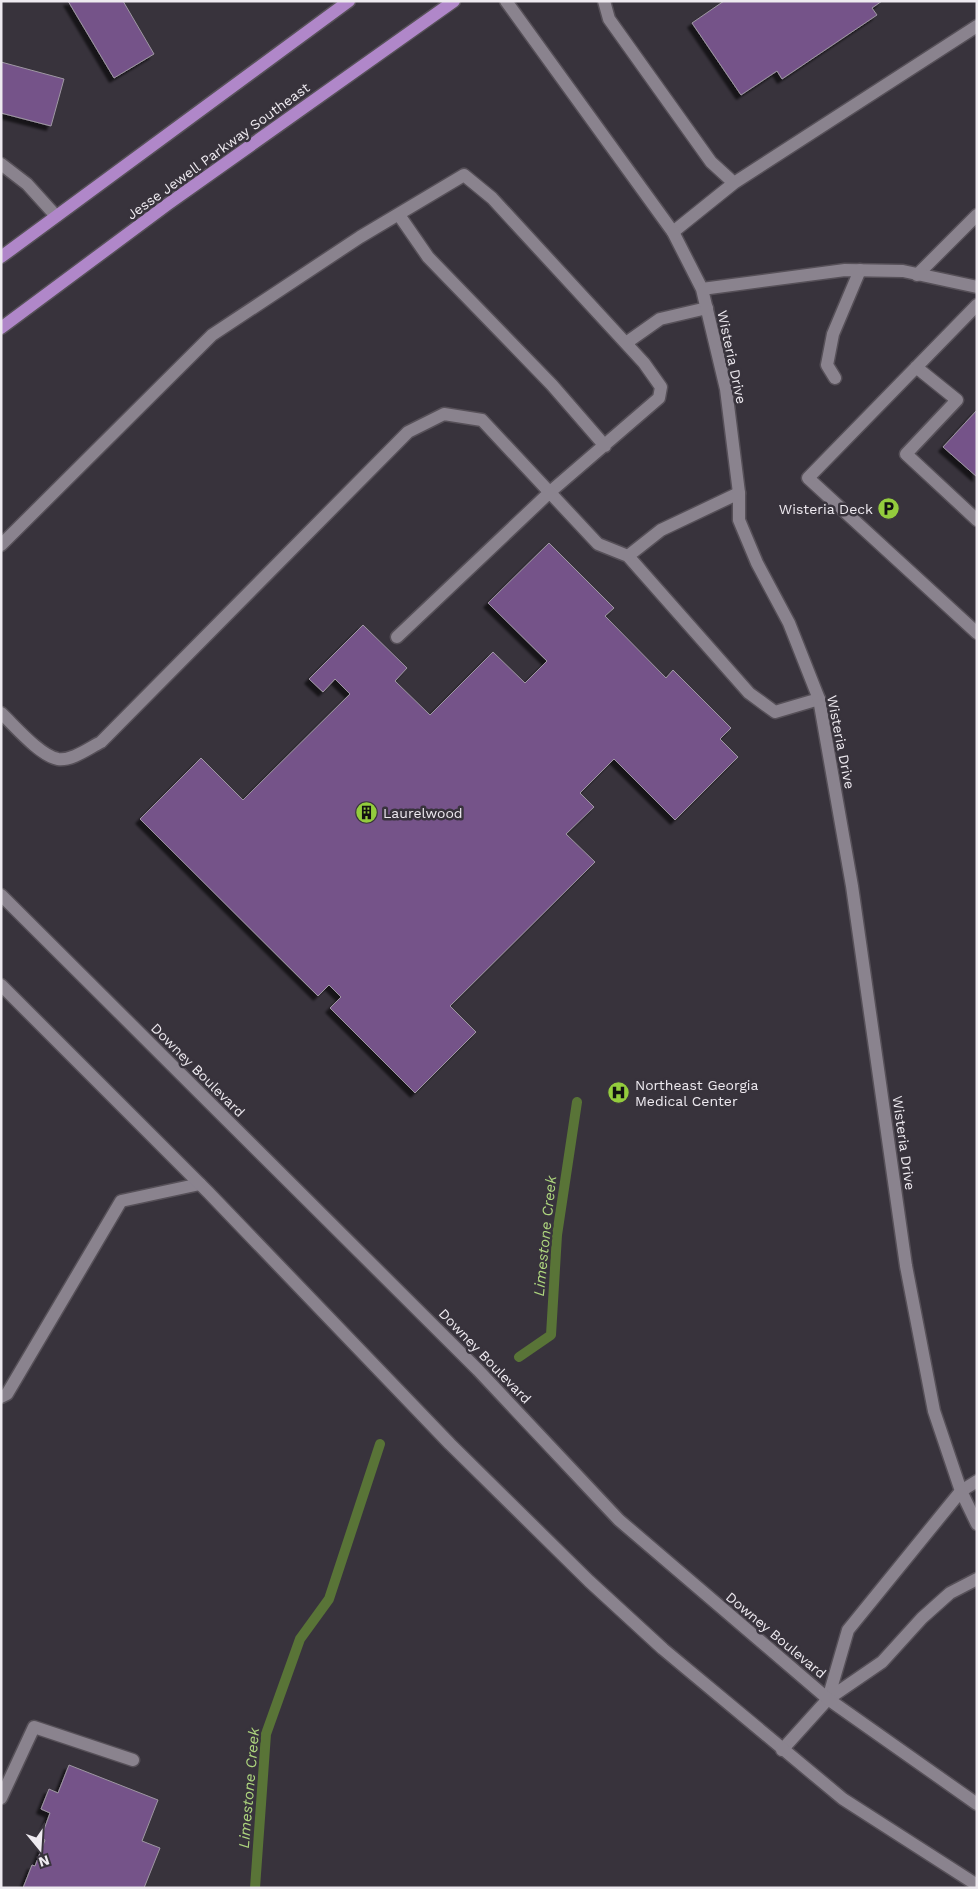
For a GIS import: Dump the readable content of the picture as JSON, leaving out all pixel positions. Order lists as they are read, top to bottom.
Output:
{
  "streets": {
    "main road": ["Jesse Jewell Parkway Southeast", "Wisteria Drive", "Downey Boulevard"]
  },
  "water": ["Limestone Creek"],
  "places": {
    "parking": ["Wisteria Deck"],
    "building": ["Laurelwood"],
    "hospital": ["Northeast Georgia Medical Center"]
  },
  "north": "bottom"
}
